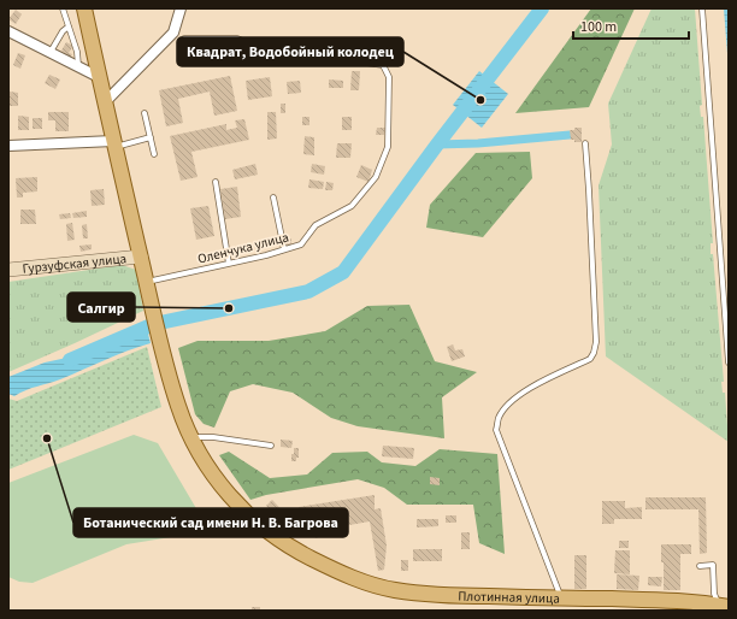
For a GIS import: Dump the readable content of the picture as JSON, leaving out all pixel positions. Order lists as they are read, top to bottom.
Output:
{
  "streets": {
    "main road": ["Гурзуфская улица", "Плотинная улица"],
    "lane": ["Оленчука улица"]
  },
  "crossings": [
    ["Оленчука улица", "Плотинная улица"],
    ["Гурзуфская улица", "Плотинная улица"]
  ],
  "places": ["Квадрат, Водобойный колодец", "Салгир", "Ботанический сад имени Н. В. Багрова"],
  "scale_bar": "100 m"
}
